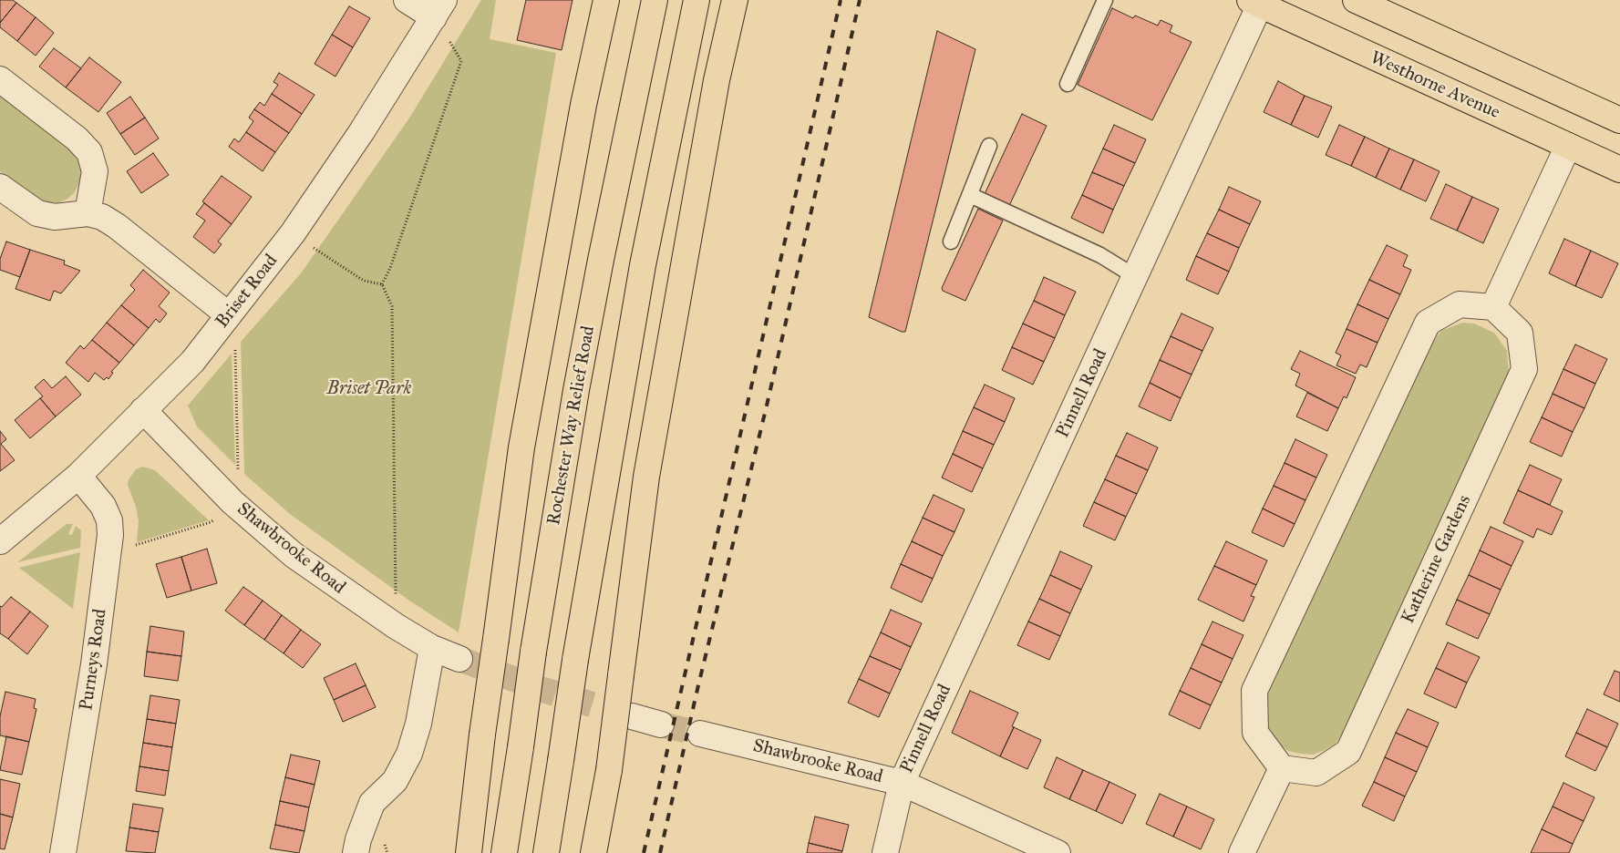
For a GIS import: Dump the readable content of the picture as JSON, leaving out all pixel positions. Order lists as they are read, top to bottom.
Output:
{
  "streets": {
    "highway": ["Westhorne Avenue", "Rochester Way Relief Road"],
    "street": [
      "Briset Road",
      "Pinnell Road",
      "Shawbrooke Road",
      "Katherine Gardens",
      "Purneys Road"
    ]
  },
  "crossings": [
    ["Westhorne Avenue", "Pinnell Road"],
    ["Briset Road", "Shawbrooke Road"],
    ["Briset Road", "Purneys Road"],
    ["Pinnell Road", "Shawbrooke Road"]
  ],
  "parks": ["Briset Park"]
}
